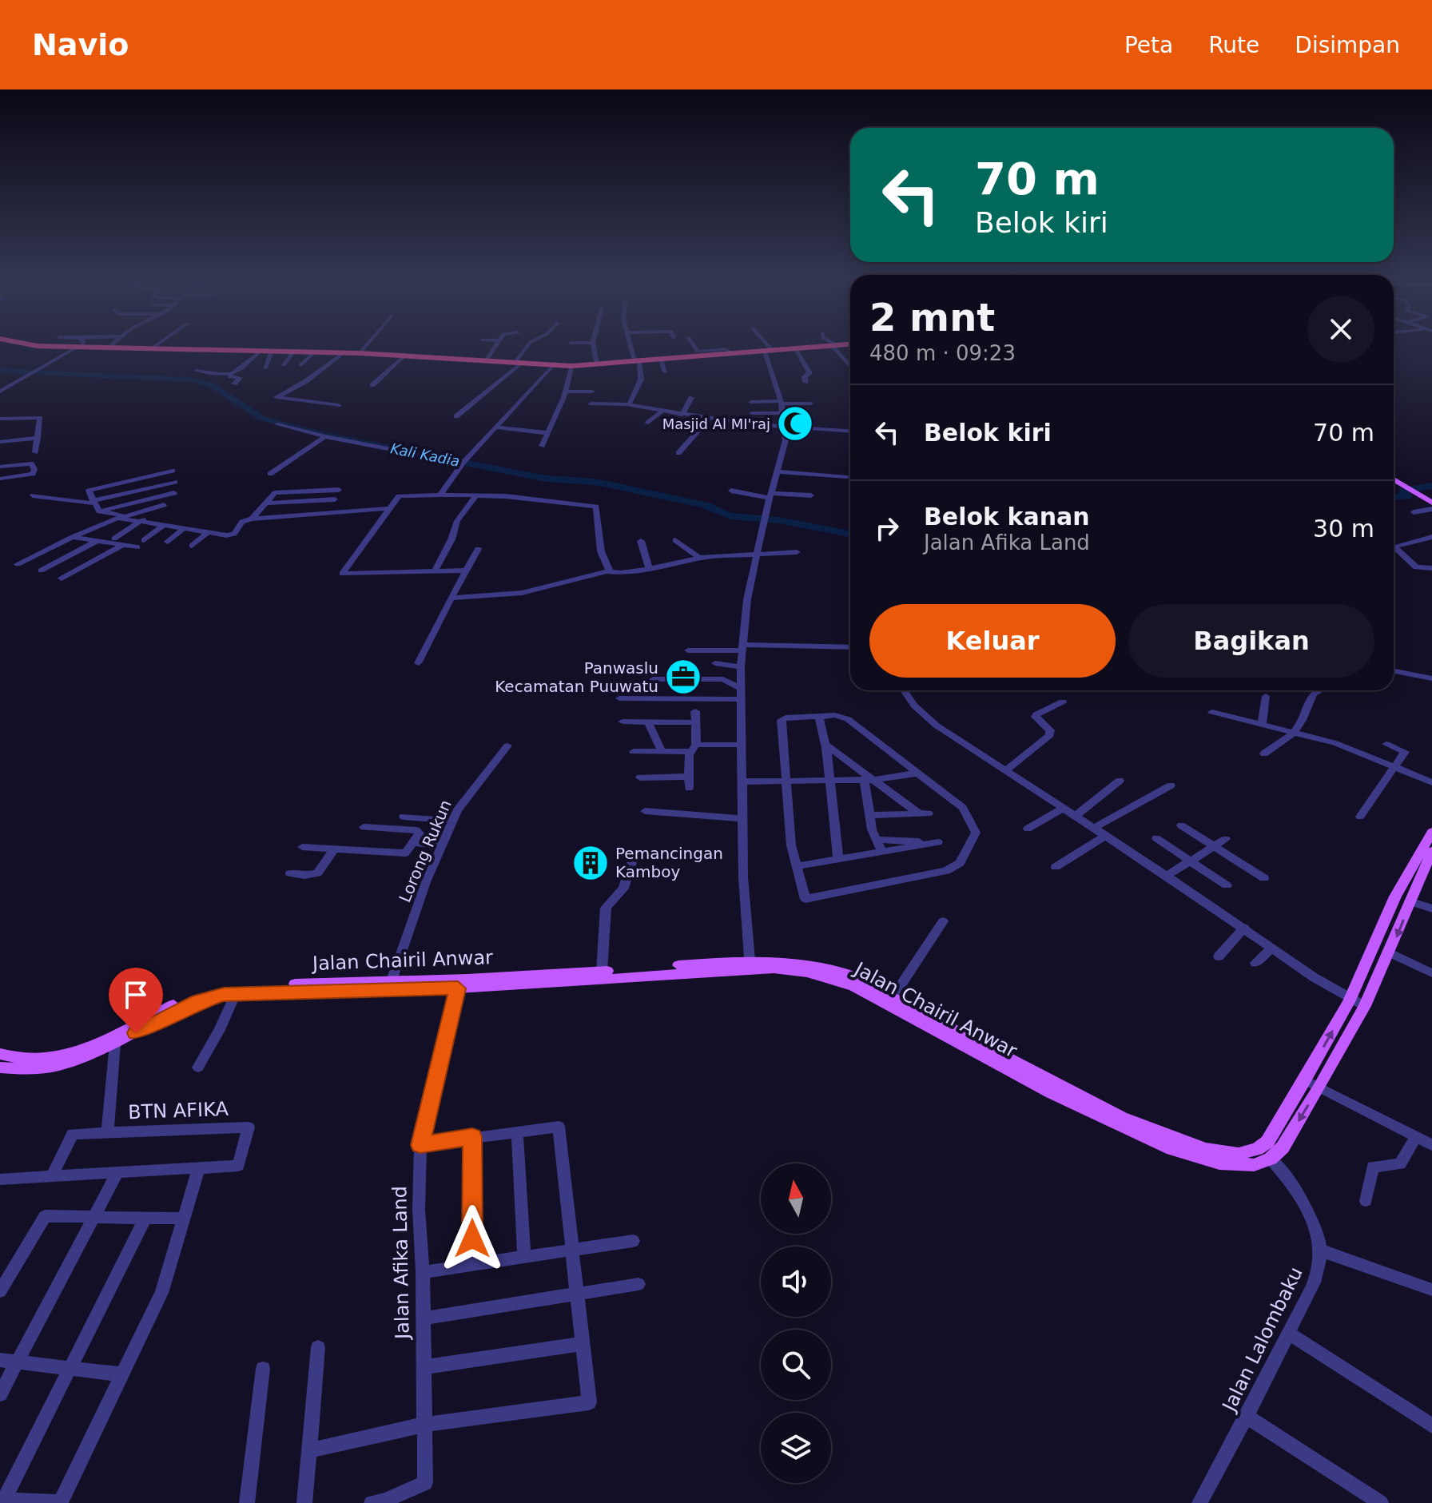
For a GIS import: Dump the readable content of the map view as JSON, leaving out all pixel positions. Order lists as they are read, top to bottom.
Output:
{
  "streets": {
    "main road": ["Jalan Chairil Anwar"],
    "street": [
      "Lorong Rukun",
      "BTN AFIKA",
      "Jalan Afika Land",
      "Jalan Lalombaku"
    ]
  },
  "crossings": [
    ["Lorong Rukun", "Jalan Chairil Anwar"],
    ["Jalan Chairil Anwar", "BTN AFIKA"],
    ["Jalan Chairil Anwar", "Jalan Afika Land"]
  ],
  "water": ["Kali Kadia"],
  "places": {
    "mosque": ["Masjid Al MI'raj"],
    "office": ["Panwaslu Kecamatan Puuwatu"],
    "building": ["Pemancingan Kamboy"]
  },
  "north": "top",
  "page": {
    "header": "Navio",
    "nav": ["Peta", "Rute", "Disimpan"],
    "turn": ["70 m", "Belok kiri"],
    "heading": ["2 mnt", "480 m · 09:23"],
    "list": [
      {
        "name": "Belok kiri",
        "value": "70 m"
      },
      {
        "name": "Belok kanan",
        "note": "Jalan Afika Land",
        "value": "30 m"
      }
    ],
    "buttons": ["Keluar", "Bagikan"]
  }
}
